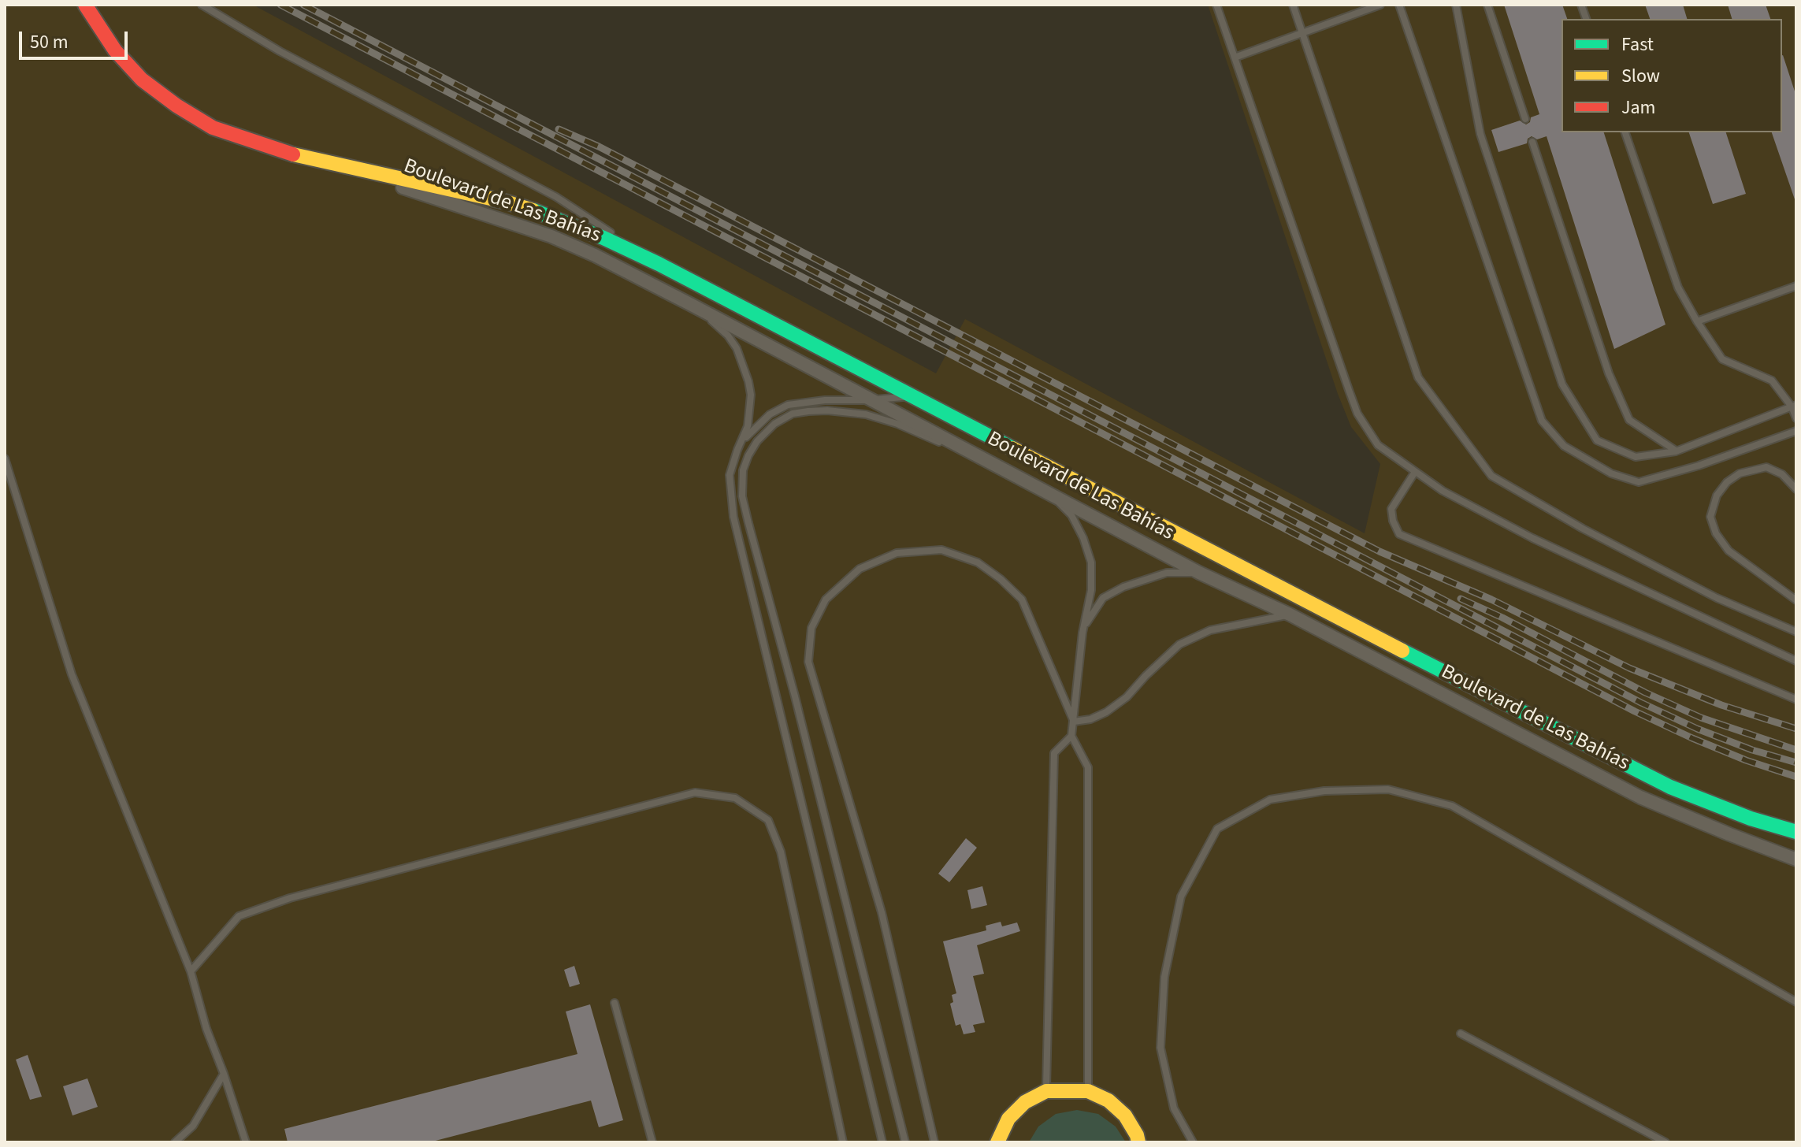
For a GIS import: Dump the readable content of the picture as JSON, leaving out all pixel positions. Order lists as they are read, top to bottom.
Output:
{
  "streets": {
    "street": ["Boulevard de Las Bahías"]
  },
  "legend": ["Fast", "Slow", "Jam"],
  "scale_bar": "50 m"
}
